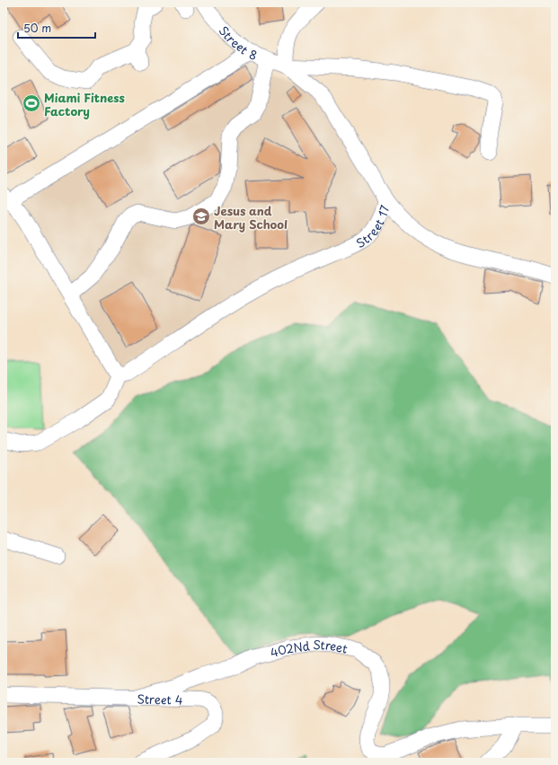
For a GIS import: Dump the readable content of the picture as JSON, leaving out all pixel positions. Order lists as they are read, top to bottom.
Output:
{
  "streets": {
    "street": [
      "Street 8",
      "Street 17",
      "402Nd Street",
      "Street 4"
    ]
  },
  "crossings": [
    ["Street 8", "Street 17"],
    ["402Nd Street", "Street 4"]
  ],
  "places": {
    "sports": ["Miami Fitness Factory"],
    "school or university": ["Jesus and Mary School"]
  },
  "scale_bar": "50 m"
}
